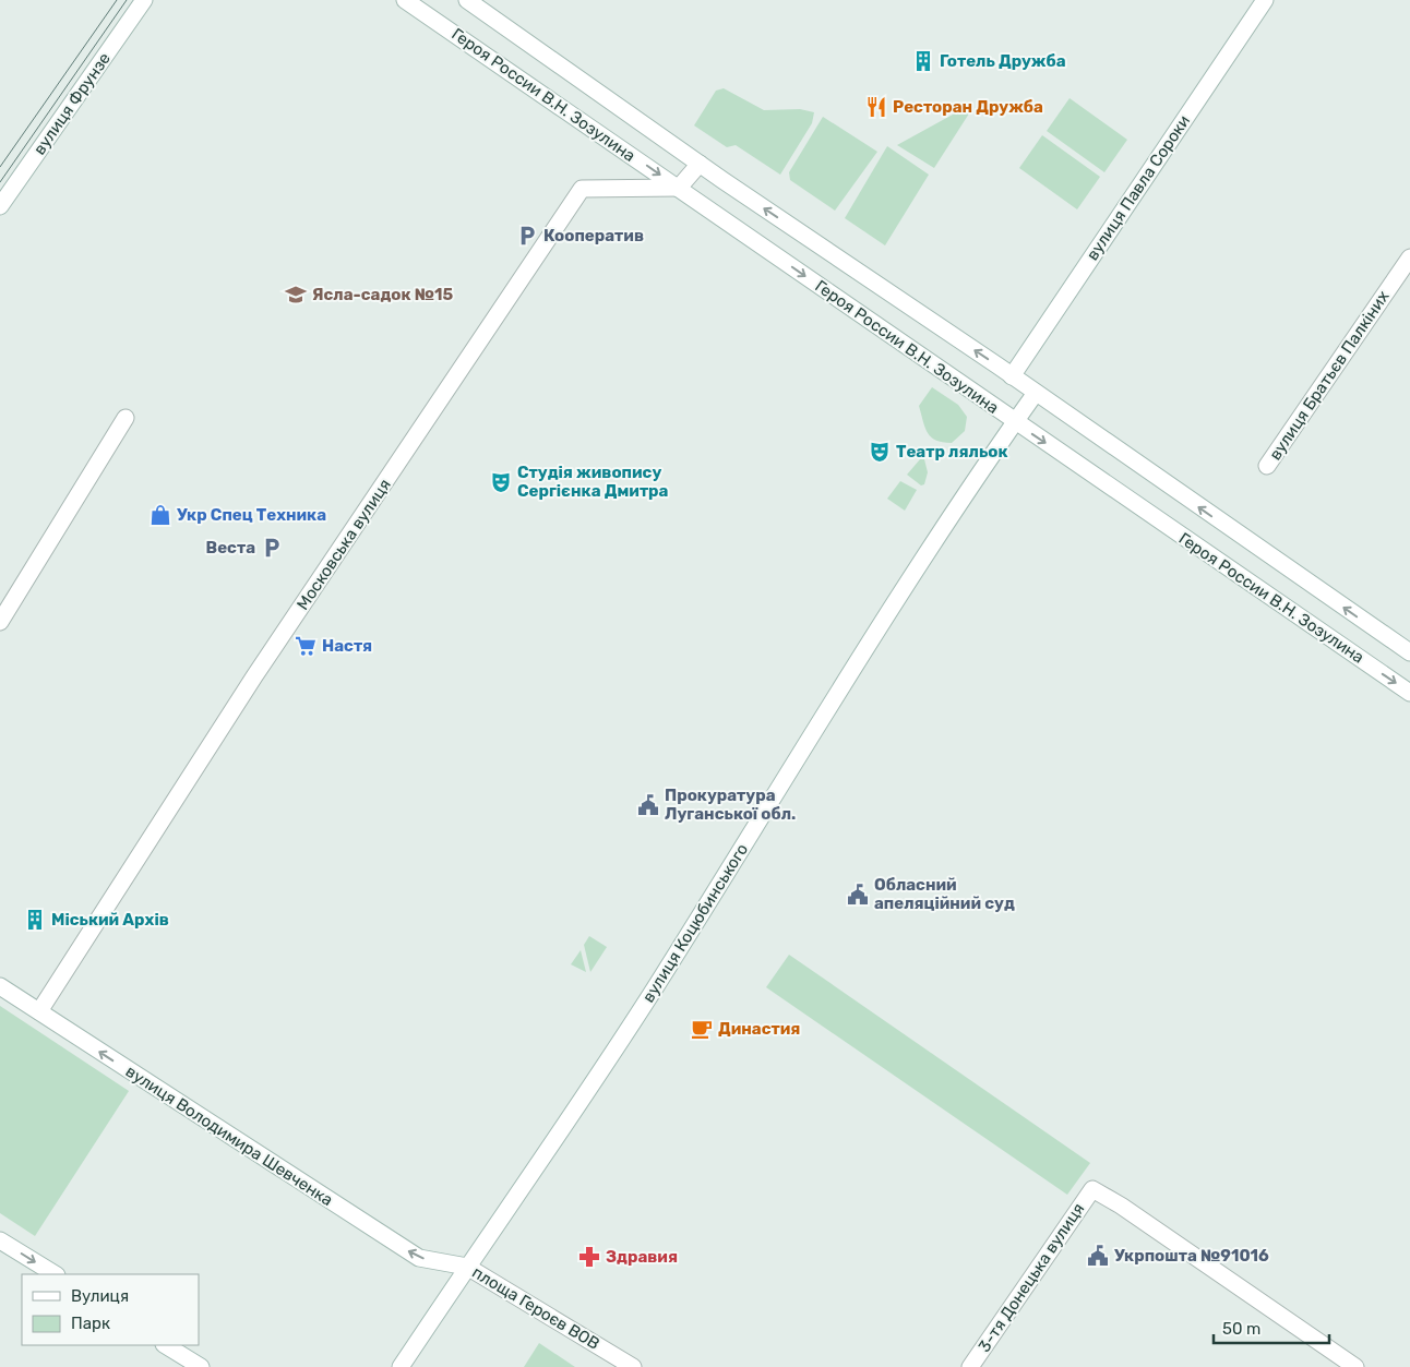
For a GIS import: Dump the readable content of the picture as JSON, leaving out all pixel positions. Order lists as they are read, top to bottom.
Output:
{
  "streets": {
    "street": [
      "Героя России В.Н. Зозулина",
      "вулиця Фрунзе",
      "вулиця Павла Сороки",
      "вулиця Братьєв Палкіних",
      "Московська вулиця",
      "вулиця Коцюбинського",
      "вулиця Володимира Шевченка",
      "3-тя Донецька вулиця",
      "площа Героєв ВОВ"
    ]
  },
  "crossings": [
    ["Героя России В.Н. Зозулина", "вулиця Павла Сороки"],
    ["Героя России В.Н. Зозулина", "Московська вулиця"],
    ["Героя России В.Н. Зозулина", "вулиця Коцюбинського"],
    ["Московська вулиця", "вулиця Володимира Шевченка"],
    ["вулиця Коцюбинського", "вулиця Володимира Шевченка"],
    ["вулиця Коцюбинського", "площа Героєв ВОВ"],
    ["вулиця Володимира Шевченка", "площа Героєв ВОВ"]
  ],
  "one_way": ["вулиця Володимира Шевченка"],
  "places": {
    "building": ["Готель Дружба", "Міський Архів"],
    "restaurant": ["Ресторан Дружба"],
    "parking": ["Кооператив", "Веста"],
    "school or university": ["Ясла-садок №15"],
    "theatre": ["Театр ляльок", "Студія живопису Сергієнка Дмитра"],
    "shop": ["Укр Спец Техника"],
    "supermarket": ["Настя"],
    "public building": ["Прокуратура Луганської обл.", "Обласний апеляційний суд", "Укрпошта №91016"],
    "cafe": ["Династия"],
    "pharmacy": ["Здравия"]
  },
  "legend": ["Вулиця", "Парк"],
  "scale_bar": "50 m"
}
